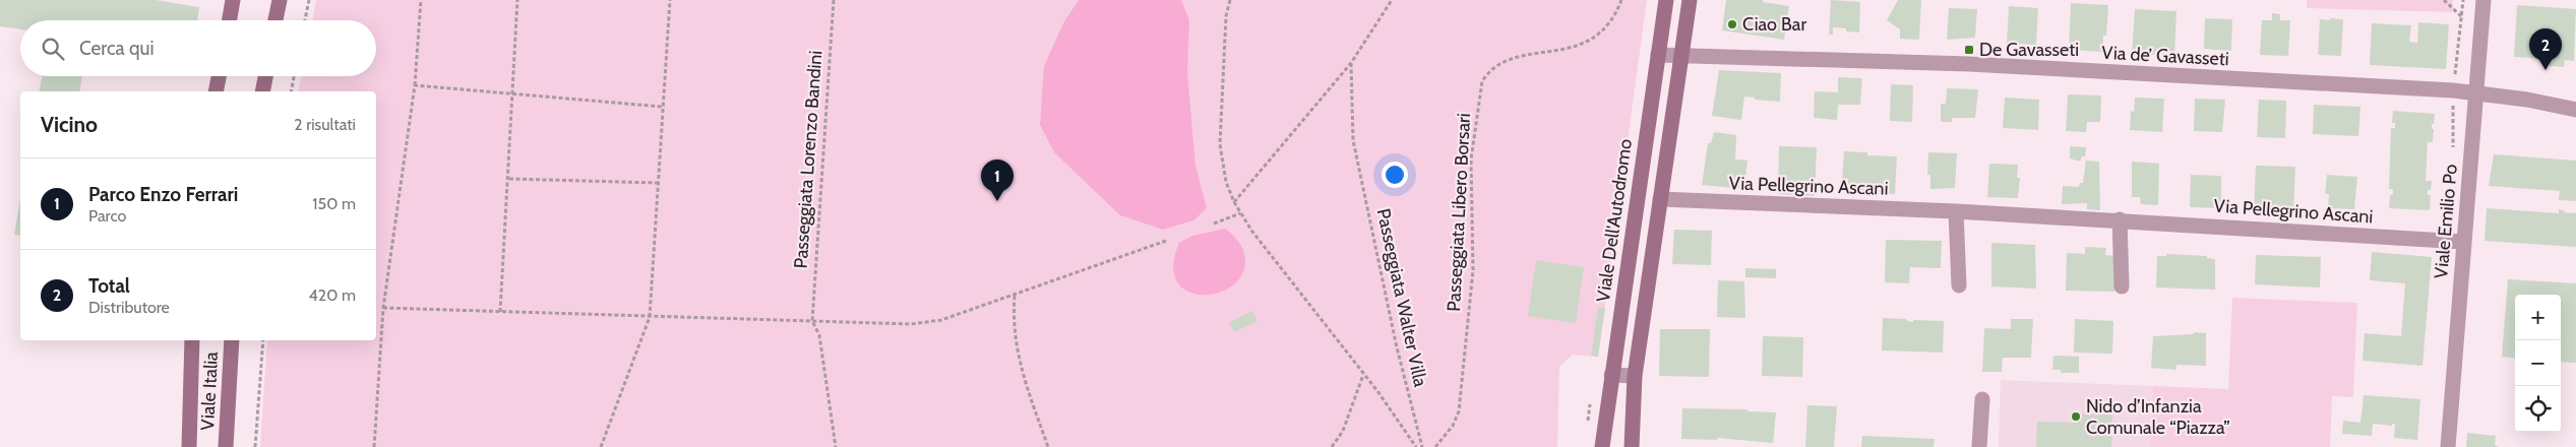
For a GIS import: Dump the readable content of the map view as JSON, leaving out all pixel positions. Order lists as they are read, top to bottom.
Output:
{
  "streets": {
    "street": [
      "Via de’ Gavasseti",
      "Via Pellegrino Ascani",
      "Viale Dell'Autodromo",
      "Viale Emilio Po",
      "Viale Italia"
    ],
    "path": ["Passeggiata Lorenzo Bandini", "Passeggiata Libero Borsari", "Passeggiata Walter Villa"]
  },
  "crossings": [
    ["Via de’ Gavasseti", "Viale Dell'Autodromo"],
    ["Via de’ Gavasseti", "Viale Emilio Po"],
    ["Via Pellegrino Ascani", "Viale Emilio Po"]
  ],
  "places": {
    "other": ["Ciao Bar", "Nido d’Infanzia Comunale “Piazza”"],
    "transit": ["De Gavasseti"]
  },
  "page": {
    "search": "Cerca qui",
    "pins": ["2", "1"],
    "heading": ["Vicino", "2 risultati"],
    "list": [
      {
        "mark": "1",
        "name": "Parco Enzo Ferrari",
        "note": "Parco",
        "value": "150 m"
      },
      {
        "mark": "2",
        "name": "Total",
        "note": "Distributore",
        "value": "420 m"
      }
    ],
    "map_buttons": ["+", "−"]
  }
}
